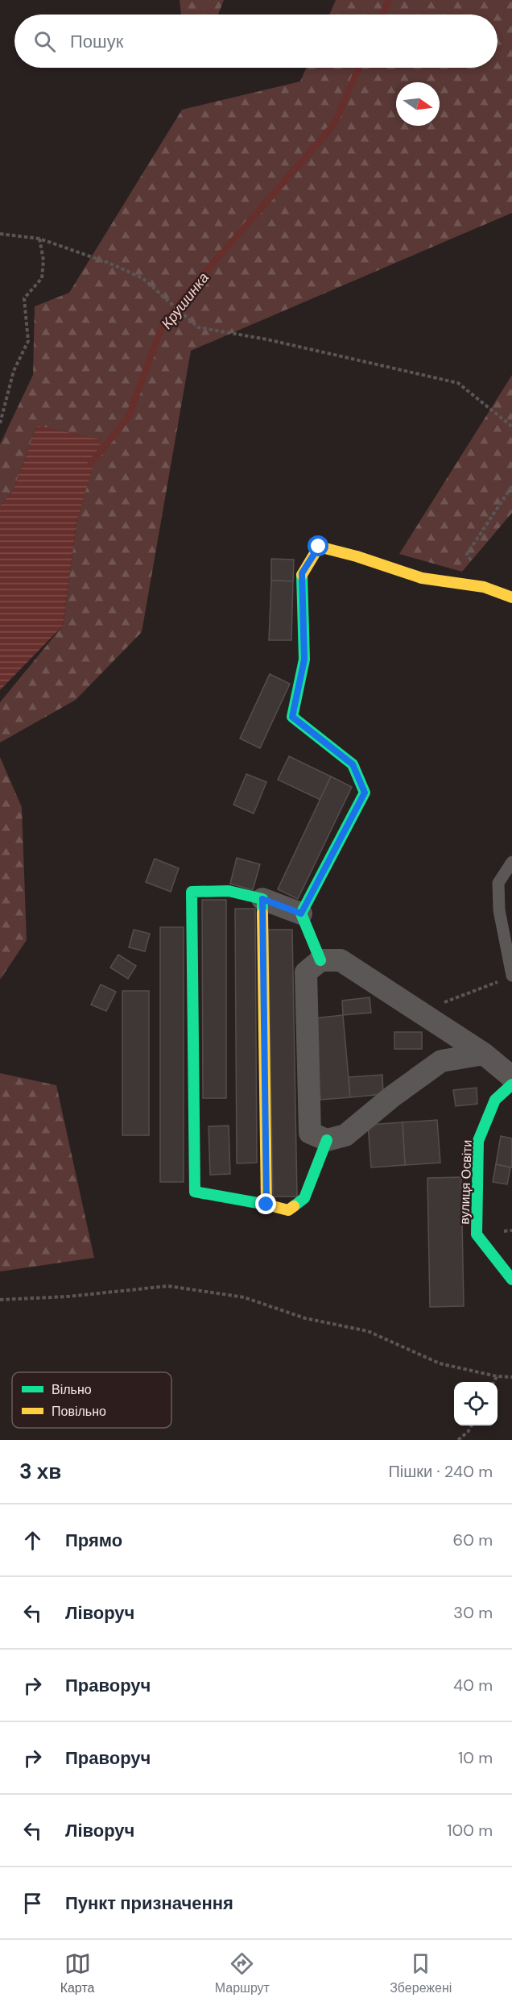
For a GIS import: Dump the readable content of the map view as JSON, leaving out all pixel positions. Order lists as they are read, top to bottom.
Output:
{
  "streets": {
    "street": ["вулиця Освіти"]
  },
  "water": ["Крушинка"],
  "legend": ["Вільно", "Повільно"],
  "north": "right",
  "page": {
    "search": "Пошук",
    "heading": ["3 хв", "Пішки · 240 m"],
    "list": [
      ["Прямо", "60 m"],
      ["Ліворуч", "30 m"],
      ["Праворуч", "40 m"],
      ["Праворуч", "10 m"],
      ["Ліворуч", "100 m"],
      "Пункт призначення"
    ],
    "nav": ["Карта", "Маршрут", "Збережені"]
  }
}
